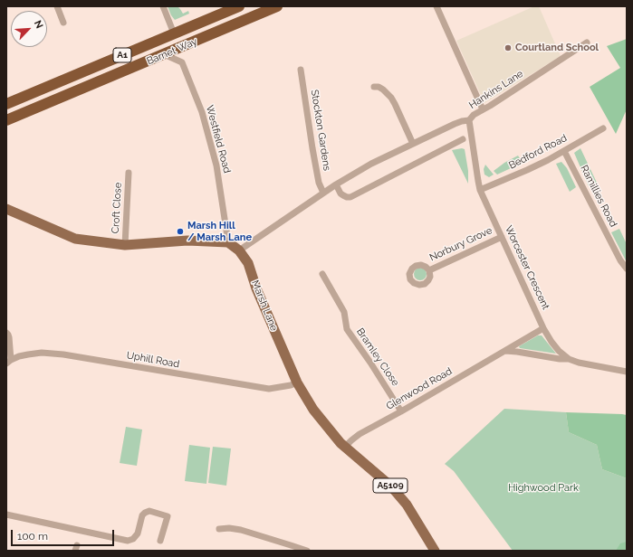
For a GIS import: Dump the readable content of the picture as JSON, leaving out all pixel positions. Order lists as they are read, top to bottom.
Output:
{
  "streets": {
    "highway": ["Barnet Way", "A1"],
    "main road": ["Marsh Lane", "A5109"],
    "street": [
      "Hankins Lane",
      "Stockton Gardens",
      "Westfield Road",
      "Bedford Road",
      "Ramillies Road",
      "Croft Close",
      "Norbury Grove",
      "Worcester Crescent",
      "Bramley Close",
      "Uphill Road",
      "Glenwood Road"
    ]
  },
  "crossings": [
    ["Barnet Way", "Westfield Road"],
    ["Hankins Lane", "Stockton Gardens"],
    ["Hankins Lane", "Worcester Crescent"],
    ["Hankins Lane", "Marsh Lane"],
    ["Westfield Road", "Marsh Lane"],
    ["Bedford Road", "Ramillies Road"],
    ["Bedford Road", "Worcester Crescent"],
    ["Norbury Grove", "Worcester Crescent"],
    ["Worcester Crescent", "Glenwood Road"],
    ["Marsh Lane", "Uphill Road"],
    ["Marsh Lane", "Glenwood Road"],
    ["Bramley Close", "Glenwood Road"]
  ],
  "parks": ["Highwood Park"],
  "places": ["Courtland School", "Marsh Hill / Marsh Lane"],
  "scale_bar": "100 m",
  "north": "top right"
}
